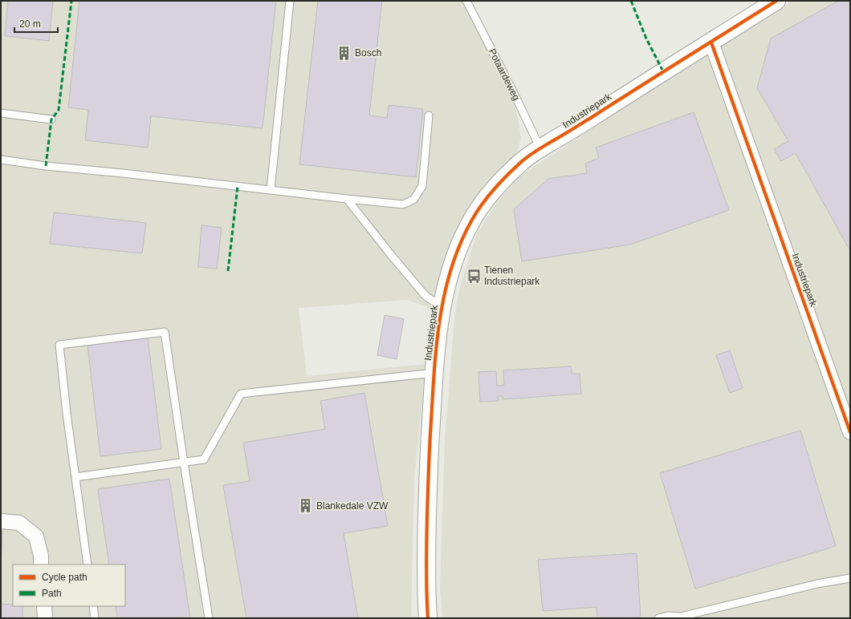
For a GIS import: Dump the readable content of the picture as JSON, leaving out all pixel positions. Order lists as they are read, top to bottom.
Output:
{
  "streets": {
    "street": ["Industriepark"],
    "lane": ["Potaardeweg"]
  },
  "crossings": [
    ["Potaardeweg", "Industriepark"]
  ],
  "places": {
    "building": ["Bosch", "Blankedale VZW"],
    "bus stop": ["Tienen Industriepark"]
  },
  "legend": ["Cycle path", "Path"],
  "scale_bar": "20 m"
}
